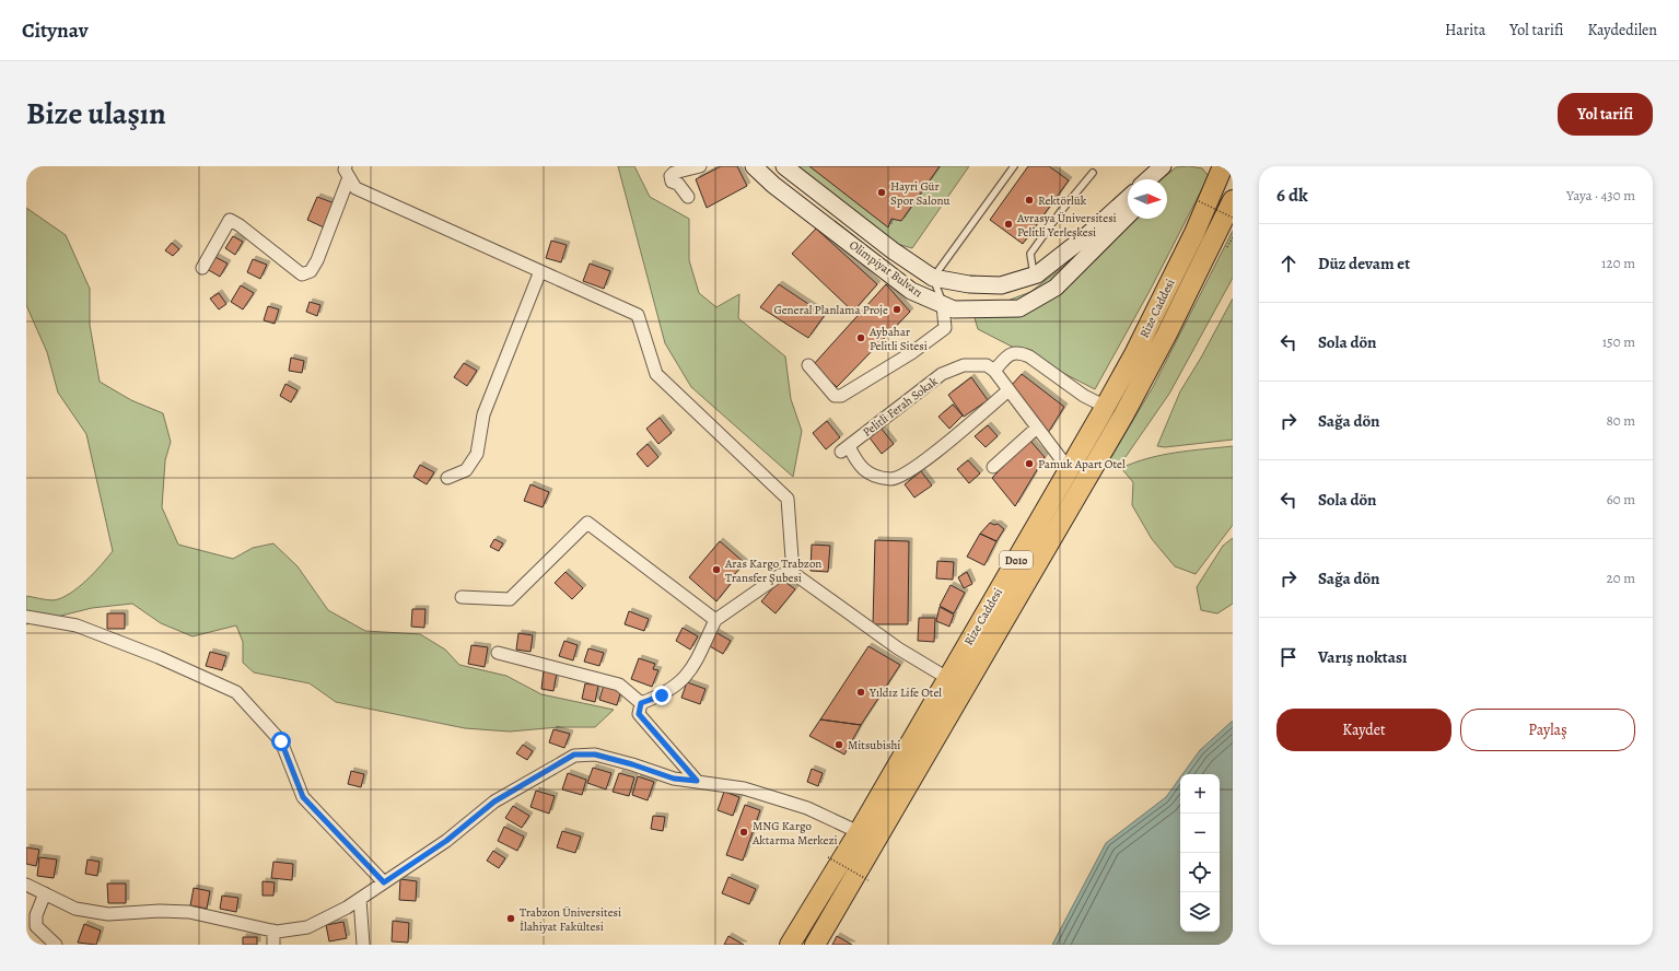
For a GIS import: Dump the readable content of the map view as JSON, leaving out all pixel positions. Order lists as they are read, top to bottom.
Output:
{
  "streets": {
    "highway": ["Rize Caddesi", "D010"],
    "main road": ["Olimpiyat Bulvarı"],
    "street": ["Pelitli Ferah Sokak"]
  },
  "places": [
    "Hayri Gür Spor Salonu",
    "Rektörlük",
    "Avrasya Üniversitesi Pelitli Yerleşkesi",
    "General Planlama Proje",
    "Aybahar Pelitli Sitesi",
    "Pamuk Apart Otel",
    "Aras Kargo Trabzon Transfer Şubesi",
    "Yıldız Life Otel",
    "Mitsubishi",
    "MNG Kargo Aktarma Merkezi",
    "Trabzon Üniversitesi İlahiyat Fakültesi"
  ],
  "north": "right",
  "page": {
    "header": "Citynav",
    "nav": ["Harita", "Yol tarifi", "Kaydedilen"],
    "title": "Bize ulaşın",
    "buttons": [
      "Yol tarifi",
      ["Kaydet", "Paylaş"]
    ],
    "heading": ["6 dk", "Yaya · 430 m"],
    "list": [
      ["Düz devam et", "120 m"],
      ["Sola dön", "150 m"],
      ["Sağa dön", "80 m"],
      ["Sola dön", "60 m"],
      ["Sağa dön", "20 m"],
      "Varış noktası"
    ],
    "map_buttons": ["+", "−"]
  }
}
